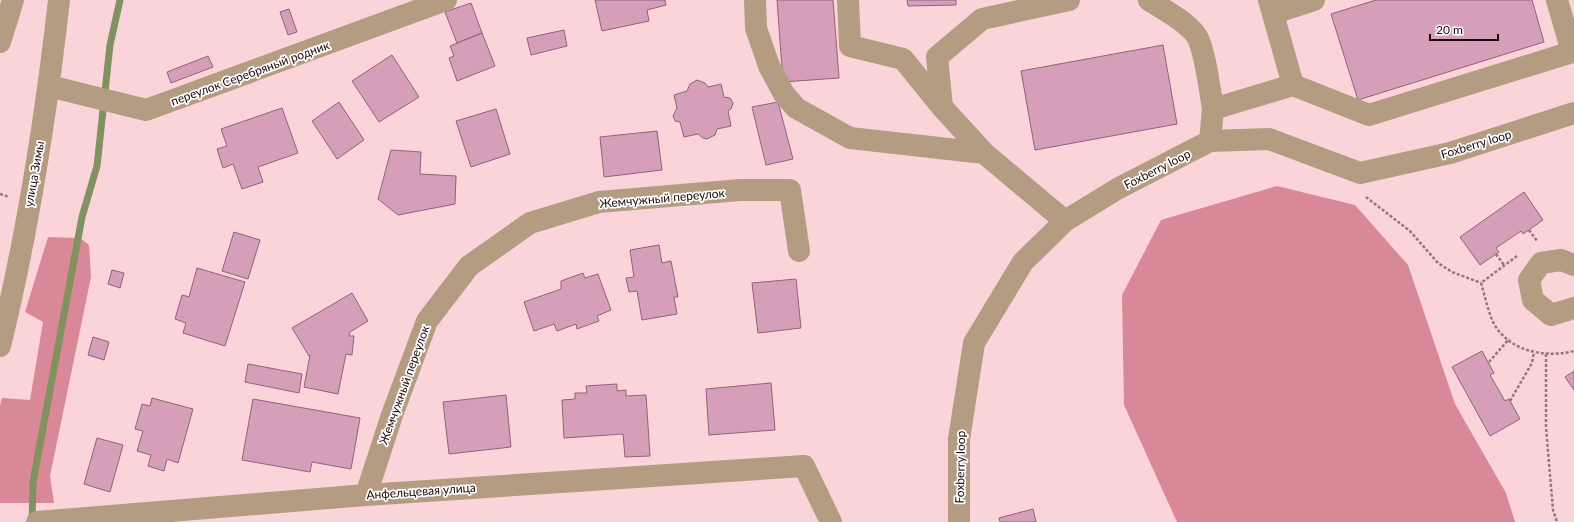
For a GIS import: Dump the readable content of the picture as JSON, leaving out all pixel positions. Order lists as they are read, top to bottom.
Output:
{
  "streets": {
    "street": [
      "переулок Серебряный родник",
      "Foxberry loop",
      "улица Зимы",
      "Жемчужный переулок",
      "Анфельцевая улица"
    ]
  },
  "crossings": [
    ["переулок Серебряный родник", "улица Зимы"],
    ["Жемчужный переулок", "Анфельцевая улица"]
  ],
  "scale_bar": "20 m"
}
